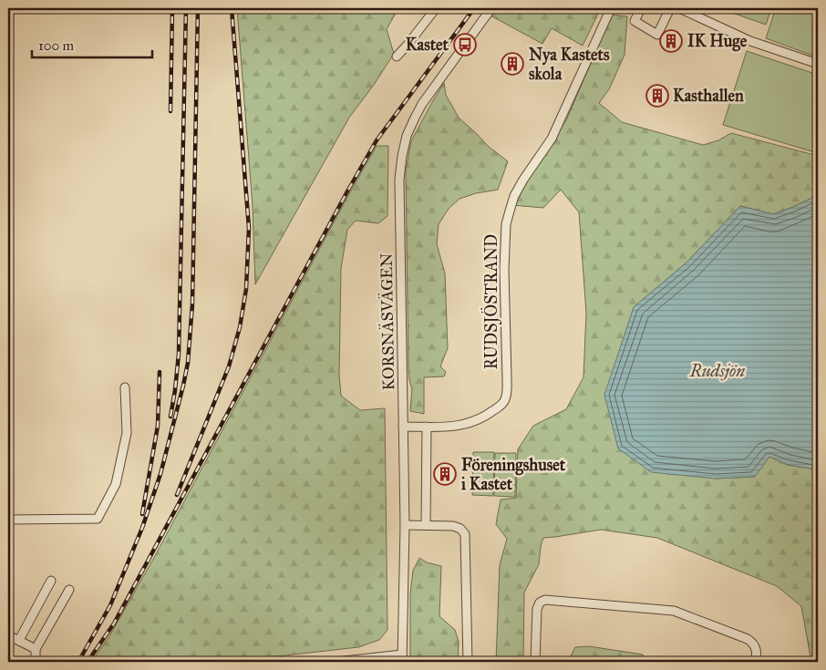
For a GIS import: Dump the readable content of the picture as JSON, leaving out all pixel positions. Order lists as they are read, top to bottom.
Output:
{
  "streets": {
    "street": ["RUDSJÖSTRAND", "KORSNÄSVÄGEN"]
  },
  "crossings": [
    ["RUDSJÖSTRAND", "KORSNÄSVÄGEN"]
  ],
  "water": ["Rudsjön"],
  "places": {
    "building": [
      "IK Huge",
      "Nya Kastets skola",
      "Kasthallen",
      "Föreningshuset i Kastet"
    ],
    "bus stop": ["Kastet"]
  },
  "scale_bar": "100 m"
}
